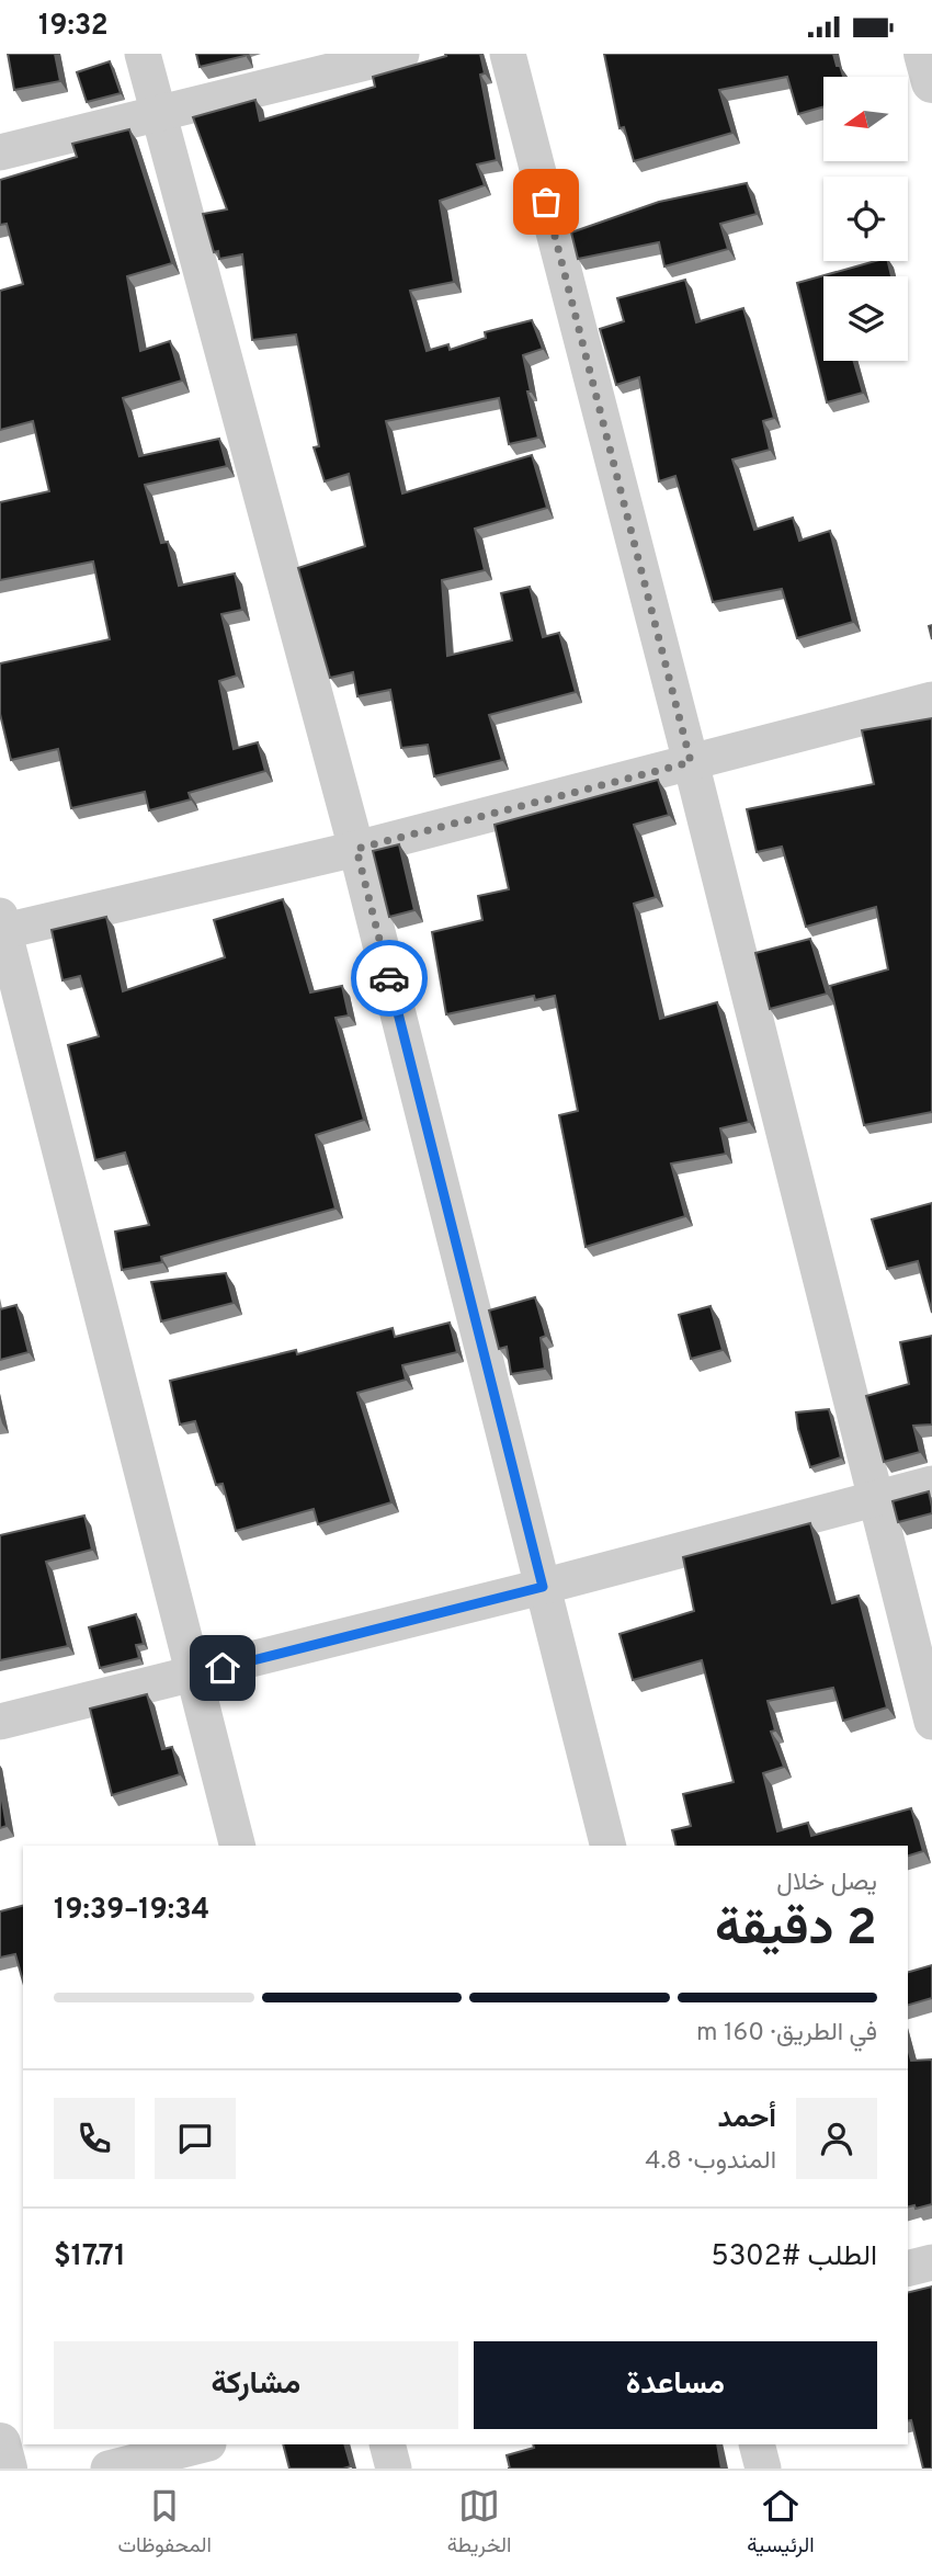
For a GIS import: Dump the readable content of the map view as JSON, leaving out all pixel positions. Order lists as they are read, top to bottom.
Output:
{
  "north": "left",
  "page": {
    "status": "19:32",
    "heading": ["2 دقيقة", "يصل خلال", "19:34–19:39"],
    "panel": [
      "أحمد",
      "المندوب · 4.8",
      "الطلب #5302",
      "$17.71"
    ],
    "bar": "في الطريق · 160 m",
    "buttons": ["مساعدة", "مشاركة"],
    "tabs": ["الرئيسية", "الخريطة", "المحفوظات"]
  }
}
